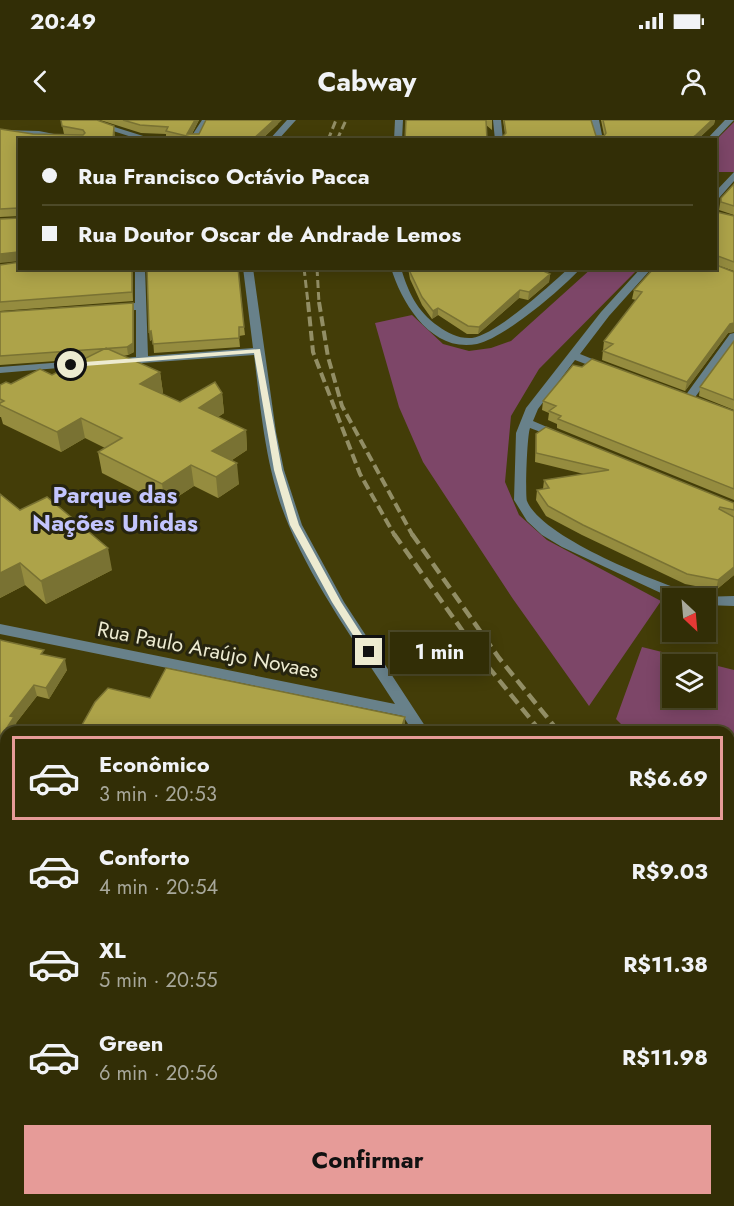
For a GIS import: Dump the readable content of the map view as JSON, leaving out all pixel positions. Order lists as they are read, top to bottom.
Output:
{
  "streets": {
    "street": ["Rua Paulo Araújo Novaes"]
  },
  "districts": ["Parque das Nações Unidas"],
  "north": "bottom right",
  "page": {
    "status": "20:49",
    "header": "Cabway",
    "banner": ["Rua Francisco Octávio Pacca", "Rua Doutor Oscar de Andrade Lemos"],
    "bubble": "1 min",
    "list": [
      {
        "name": "Econômico",
        "note": "3 min · 20:53",
        "value": "R$6.69"
      },
      {
        "name": "Conforto",
        "note": "4 min · 20:54",
        "value": "R$9.03"
      },
      {
        "name": "XL",
        "note": "5 min · 20:55",
        "value": "R$11.38"
      },
      {
        "name": "Green",
        "note": "6 min · 20:56",
        "value": "R$11.98"
      }
    ],
    "buttons": "Confirmar"
  }
}
